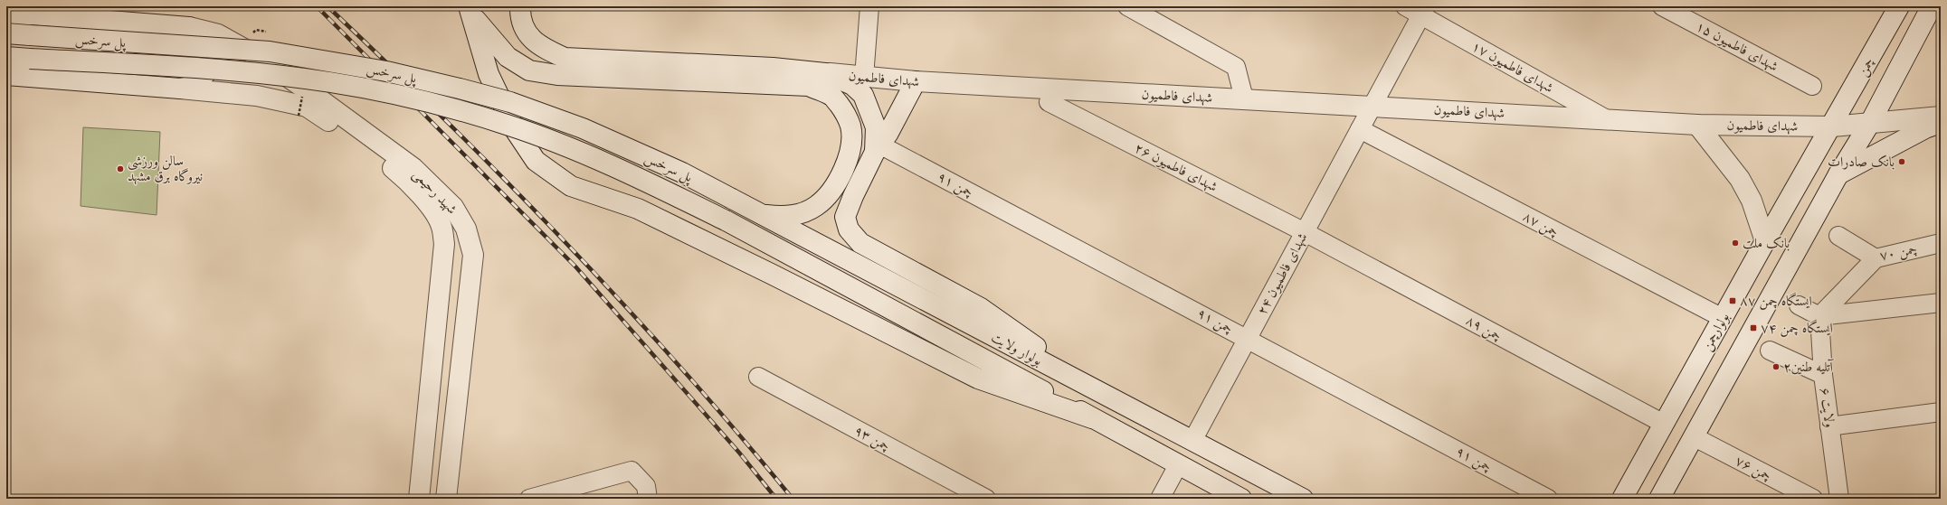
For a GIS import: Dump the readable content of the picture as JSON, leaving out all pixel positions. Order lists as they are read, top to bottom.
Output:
{
  "streets": {
    "main road": [
      "پل سرخس",
      "چمن",
      "شهدای فاطمیون",
      "شهید رحیمی",
      "بولوارچمن",
      "بولوار ولایت"
    ],
    "street": [
      "شهدای فاطمیون ۱۵",
      "شهدای فاطمیون ۱۷",
      "شهدای فاطمیون ۲۶",
      "چمن ۹۱",
      "چمن ۸۷",
      "چمن ۷۰",
      "شهدای فاطمیون ۲۴",
      "چمن ۸۹",
      "ولایت ۶",
      "چمن ۹۳",
      "چمن ۷۶"
    ]
  },
  "crossings": [
    ["پل سرخس", "بولوار ولایت"],
    ["شهدای فاطمیون ۱۷", "شهدای فاطمیون"],
    ["چمن", "شهدای فاطمیون"],
    ["چمن", "بولوارچمن"],
    ["شهدای فاطمیون", "شهدای فاطمیون ۲۴"],
    ["شهدای فاطمیون", "بولوارچمن"],
    ["شهدای فاطمیون ۲۶", "شهدای فاطمیون ۲۴"],
    ["شهدای فاطمیون ۲۶", "چمن ۸۹"],
    ["چمن ۹۱", "شهدای فاطمیون ۲۴"],
    ["چمن ۸۷", "شهدای فاطمیون ۲۴"],
    ["چمن ۸۷", "بولوارچمن"],
    ["شهدای فاطمیون ۲۴", "چمن ۸۹"],
    ["شهدای فاطمیون ۲۴", "بولوار ولایت"],
    ["چمن ۸۹", "بولوارچمن"]
  ],
  "places": {
    "other": [
      "بانک صادرات",
      "سالن ورزشی نیروگاه برق مشهد",
      "بانک ملت",
      "آتلیه طنین۲"
    ],
    "transit": ["ایستگاه چمن ۸۷", "ایستگاه چمن ۷۴"]
  }
}
